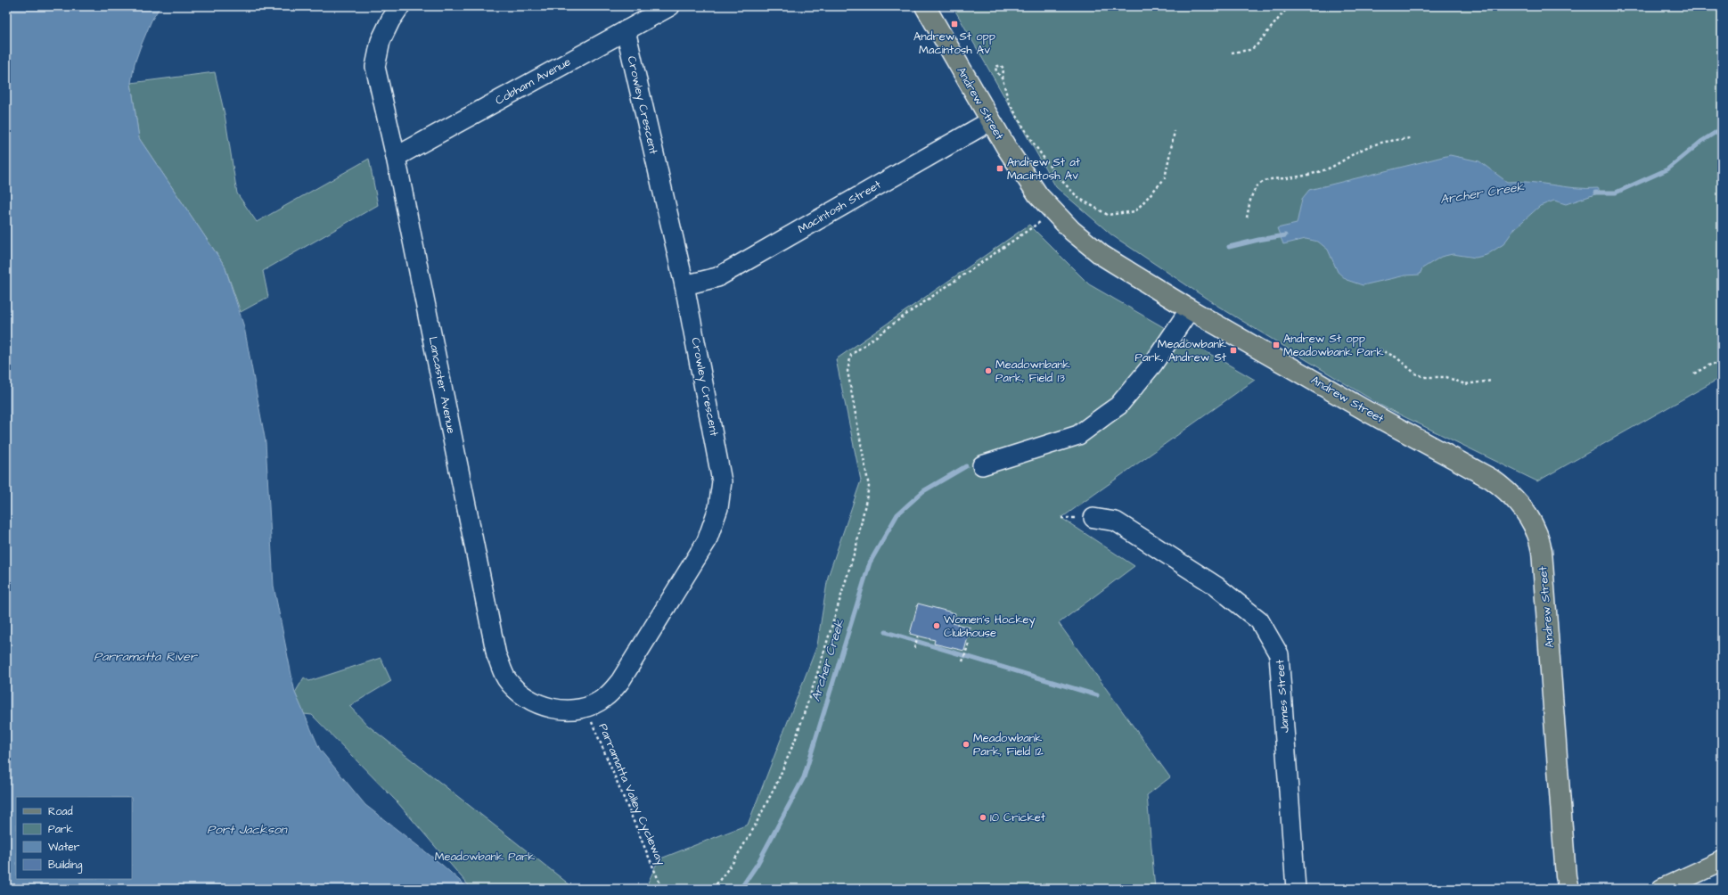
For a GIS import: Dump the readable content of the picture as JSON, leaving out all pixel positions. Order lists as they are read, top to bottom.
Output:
{
  "streets": {
    "main road": ["Andrew Street"],
    "street": [
      "Cobham Avenue",
      "Crowley Crescent",
      "Macintosh Street",
      "Lancaster Avenue",
      "James Street"
    ],
    "path": ["Parramatta Valley Cycleway"]
  },
  "crossings": [
    ["Cobham Avenue", "Crowley Crescent"],
    ["Cobham Avenue", "Lancaster Avenue"],
    ["Andrew Street", "Macintosh Street"],
    ["Crowley Crescent", "Macintosh Street"],
    ["Crowley Crescent", "Lancaster Avenue"],
    ["Crowley Crescent", "Parramatta Valley Cycleway"],
    ["Lancaster Avenue", "Parramatta Valley Cycleway"]
  ],
  "water": ["Archer Creek", "Parramatta River", "Port Jackson"],
  "parks": ["Meadowbank Park"],
  "places": {
    "transit": [
      "Andrew St opp Macintosh Av",
      "Andrew St at Macintosh Av",
      "Andrew St opp Meadowbank Park",
      "Meadowbank Park, Andrew St"
    ],
    "other": [
      "Meadownbank Park, Field 13",
      "Women's Hockey Clubhouse",
      "Meadowbank Park, Field 12",
      "10 Cricket"
    ]
  },
  "legend": [
    "Road",
    "Park",
    "Water",
    "Building"
  ]
}
